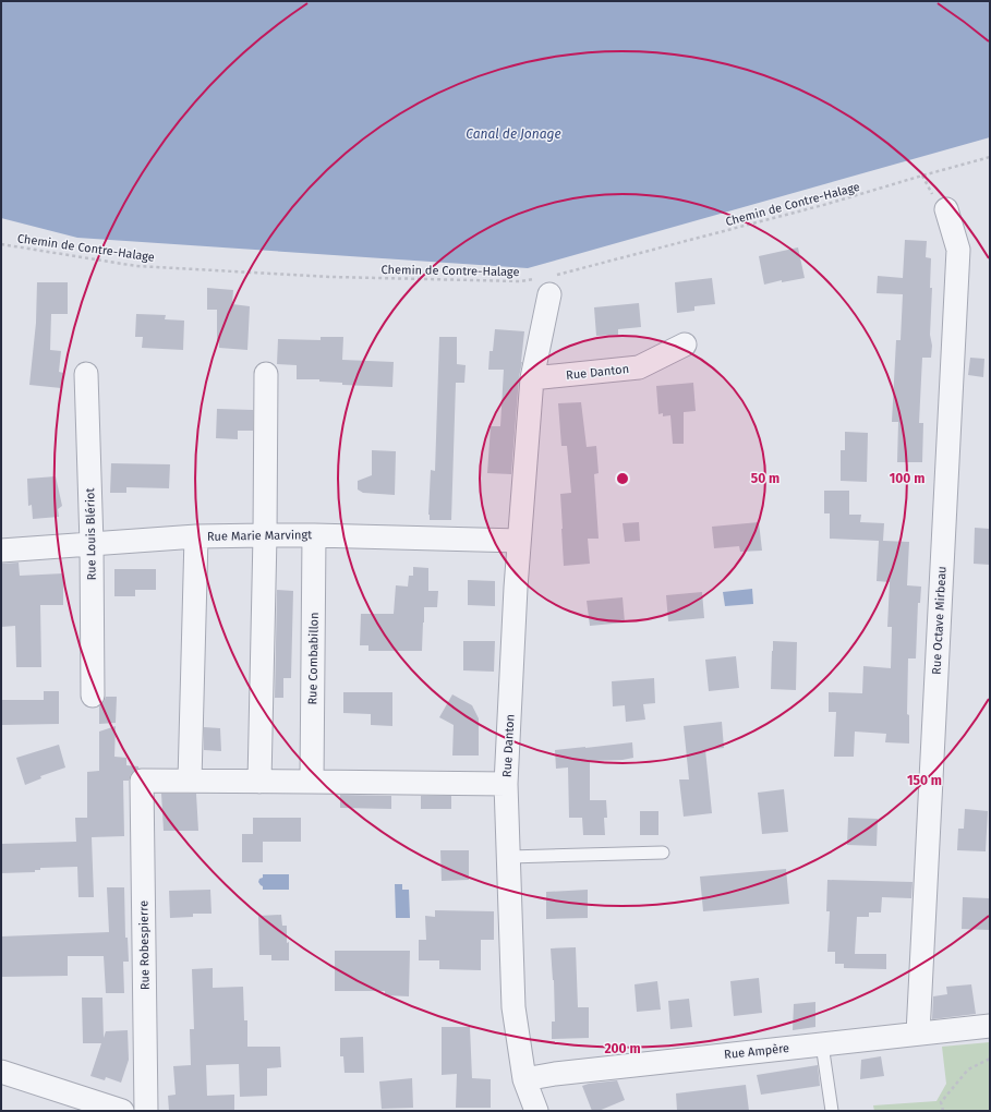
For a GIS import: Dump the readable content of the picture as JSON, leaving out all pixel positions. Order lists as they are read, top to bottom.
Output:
{
  "streets": {
    "street": [
      "Rue Danton",
      "Rue Louis Blériot",
      "Rue Marie Marvingt",
      "Rue Octave Mirbeau",
      "Rue Combabillon",
      "Rue Robespierre",
      "Rue Ampère"
    ],
    "path": ["Chemin de Contre-Halage"]
  },
  "crossings": [
    ["Chemin de Contre-Halage", "Rue Danton"],
    ["Rue Danton", "Rue Marie Marvingt"],
    ["Rue Danton", "Rue Ampère"],
    ["Rue Louis Blériot", "Rue Marie Marvingt"],
    ["Rue Marie Marvingt", "Rue Combabillon"],
    ["Rue Octave Mirbeau", "Rue Ampère"]
  ],
  "water": ["Canal de Jonage"],
  "rings": [
    "50 m",
    "100 m",
    "150 m",
    "200 m"
  ]
}
